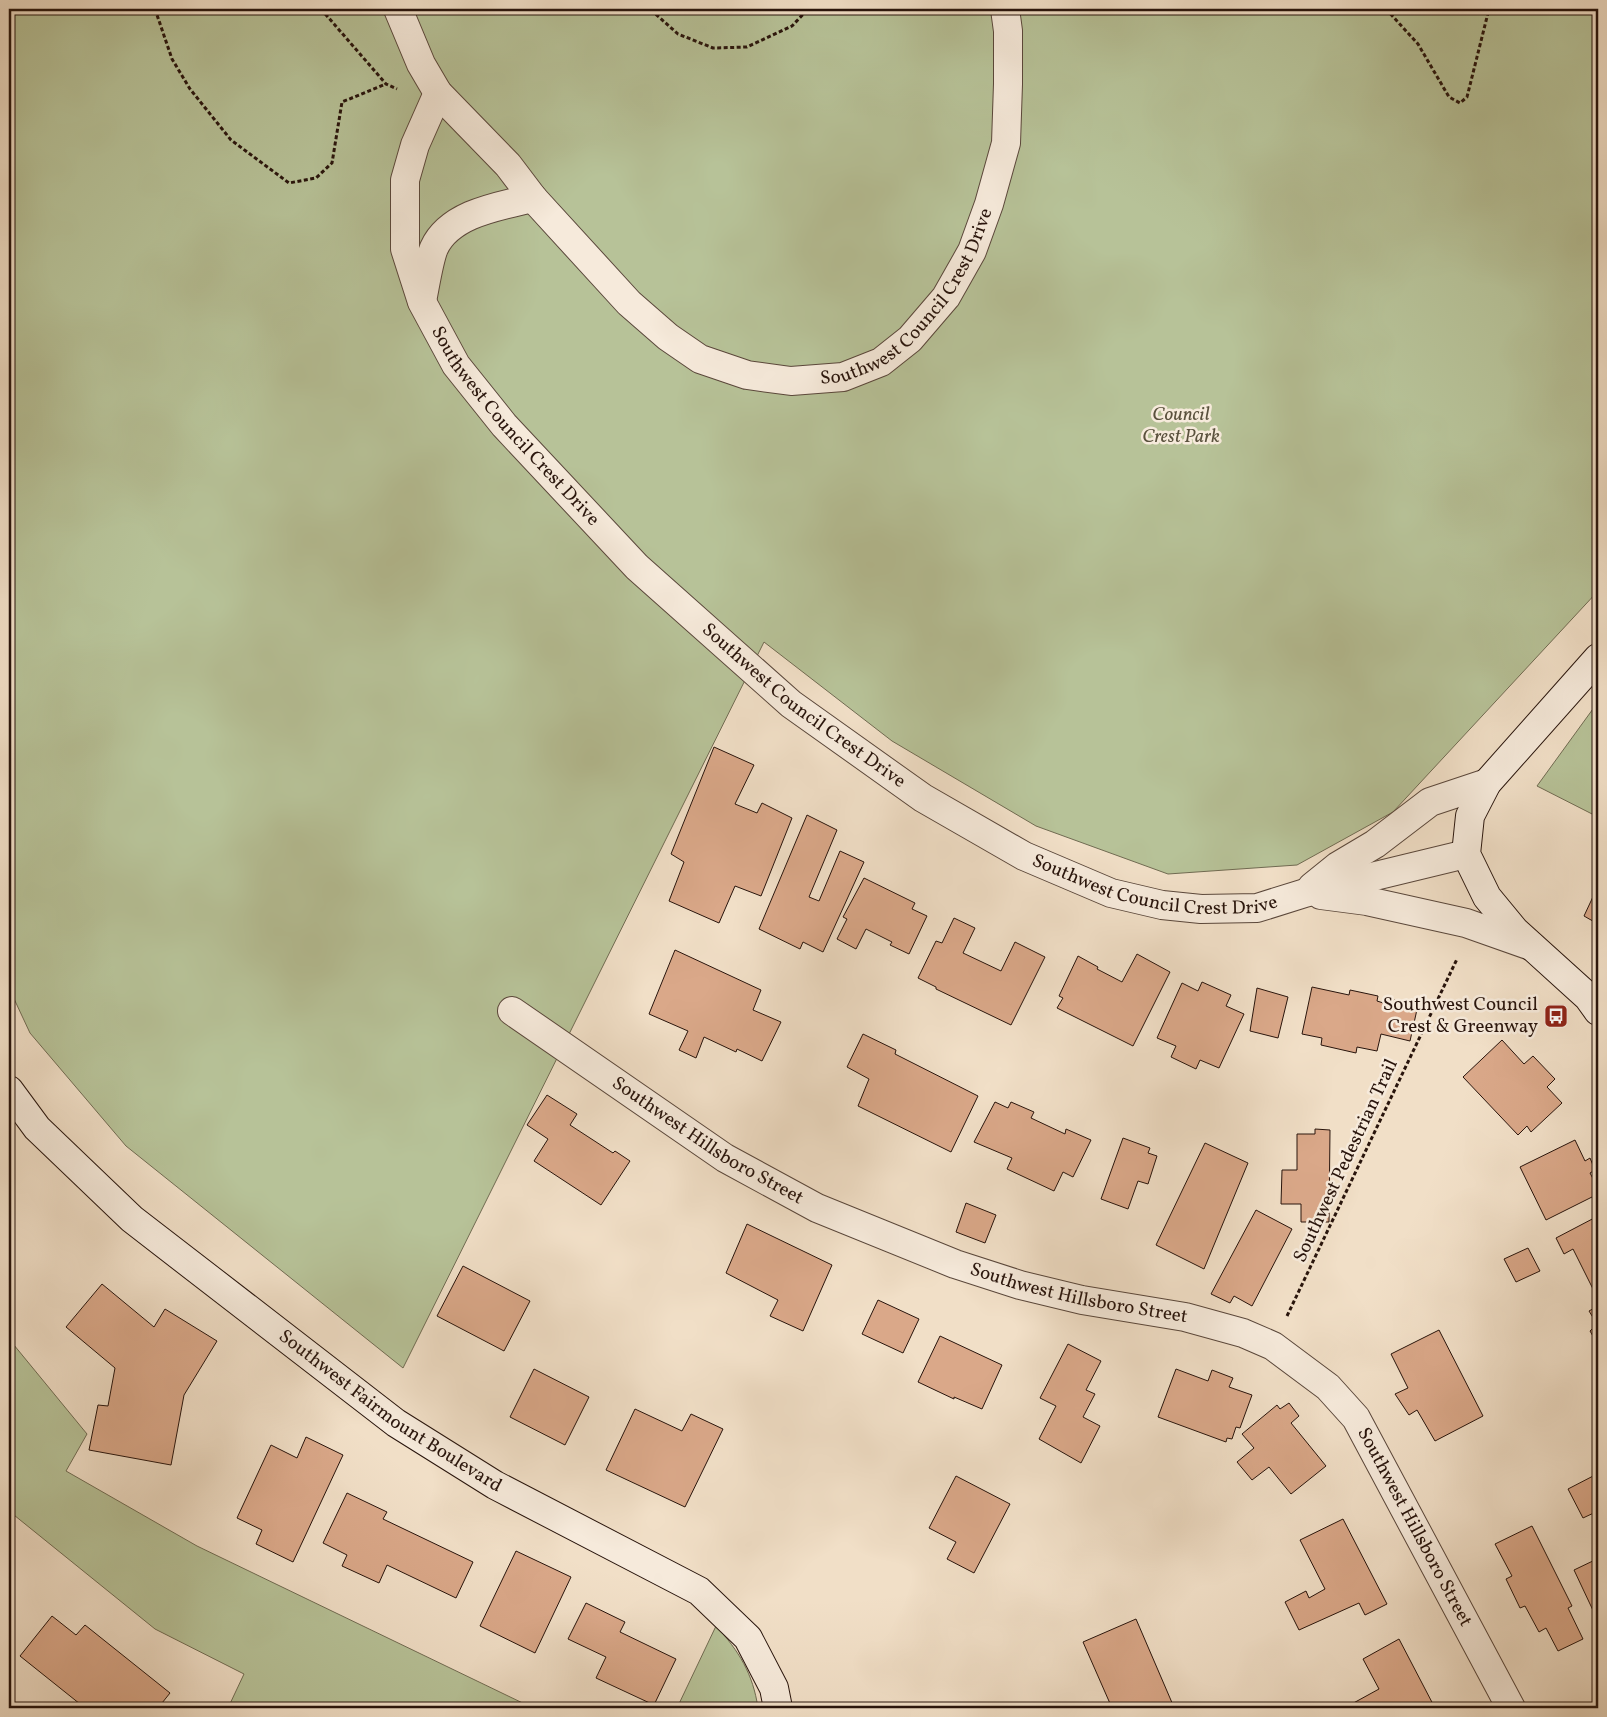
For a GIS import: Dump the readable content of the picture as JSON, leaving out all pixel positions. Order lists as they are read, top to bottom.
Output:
{
  "streets": {
    "street": ["Southwest Council Crest Drive", "Southwest Hillsboro Street", "Southwest Fairmount Boulevard"],
    "path": ["Southwest Pedestrian Trail"]
  },
  "crossings": [
    ["Southwest Hillsboro Street", "Southwest Pedestrian Trail"]
  ],
  "parks": ["Council Crest Park"],
  "places": {
    "bus stop": ["Southwest Council Crest & Greenway"]
  }
}
